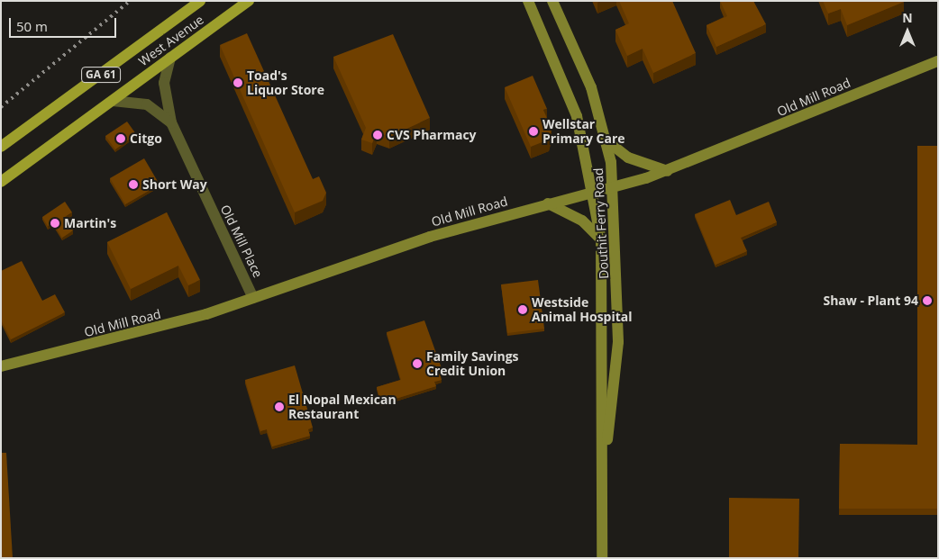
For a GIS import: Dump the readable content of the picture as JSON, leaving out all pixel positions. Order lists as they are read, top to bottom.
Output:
{
  "streets": {
    "main road": ["West Avenue", "GA 61"],
    "street": ["Old Mill Road", "Douthit Ferry Road", "Old Mill Place"]
  },
  "crossings": [
    ["West Avenue", "Old Mill Place"],
    ["Old Mill Road", "Douthit Ferry Road"],
    ["Old Mill Road", "Old Mill Place"]
  ],
  "places": [
    "Toad's Liquor Store",
    "Wellstar Primary Care",
    "CVS Pharmacy",
    "Citgo",
    "Short Way",
    "Martin's",
    "Shaw - Plant 94",
    "Westside Animal Hospital",
    "Family Savings Credit Union",
    "El Nopal Mexican Restaurant"
  ],
  "scale_bar": "50 m",
  "north": "top"
}
